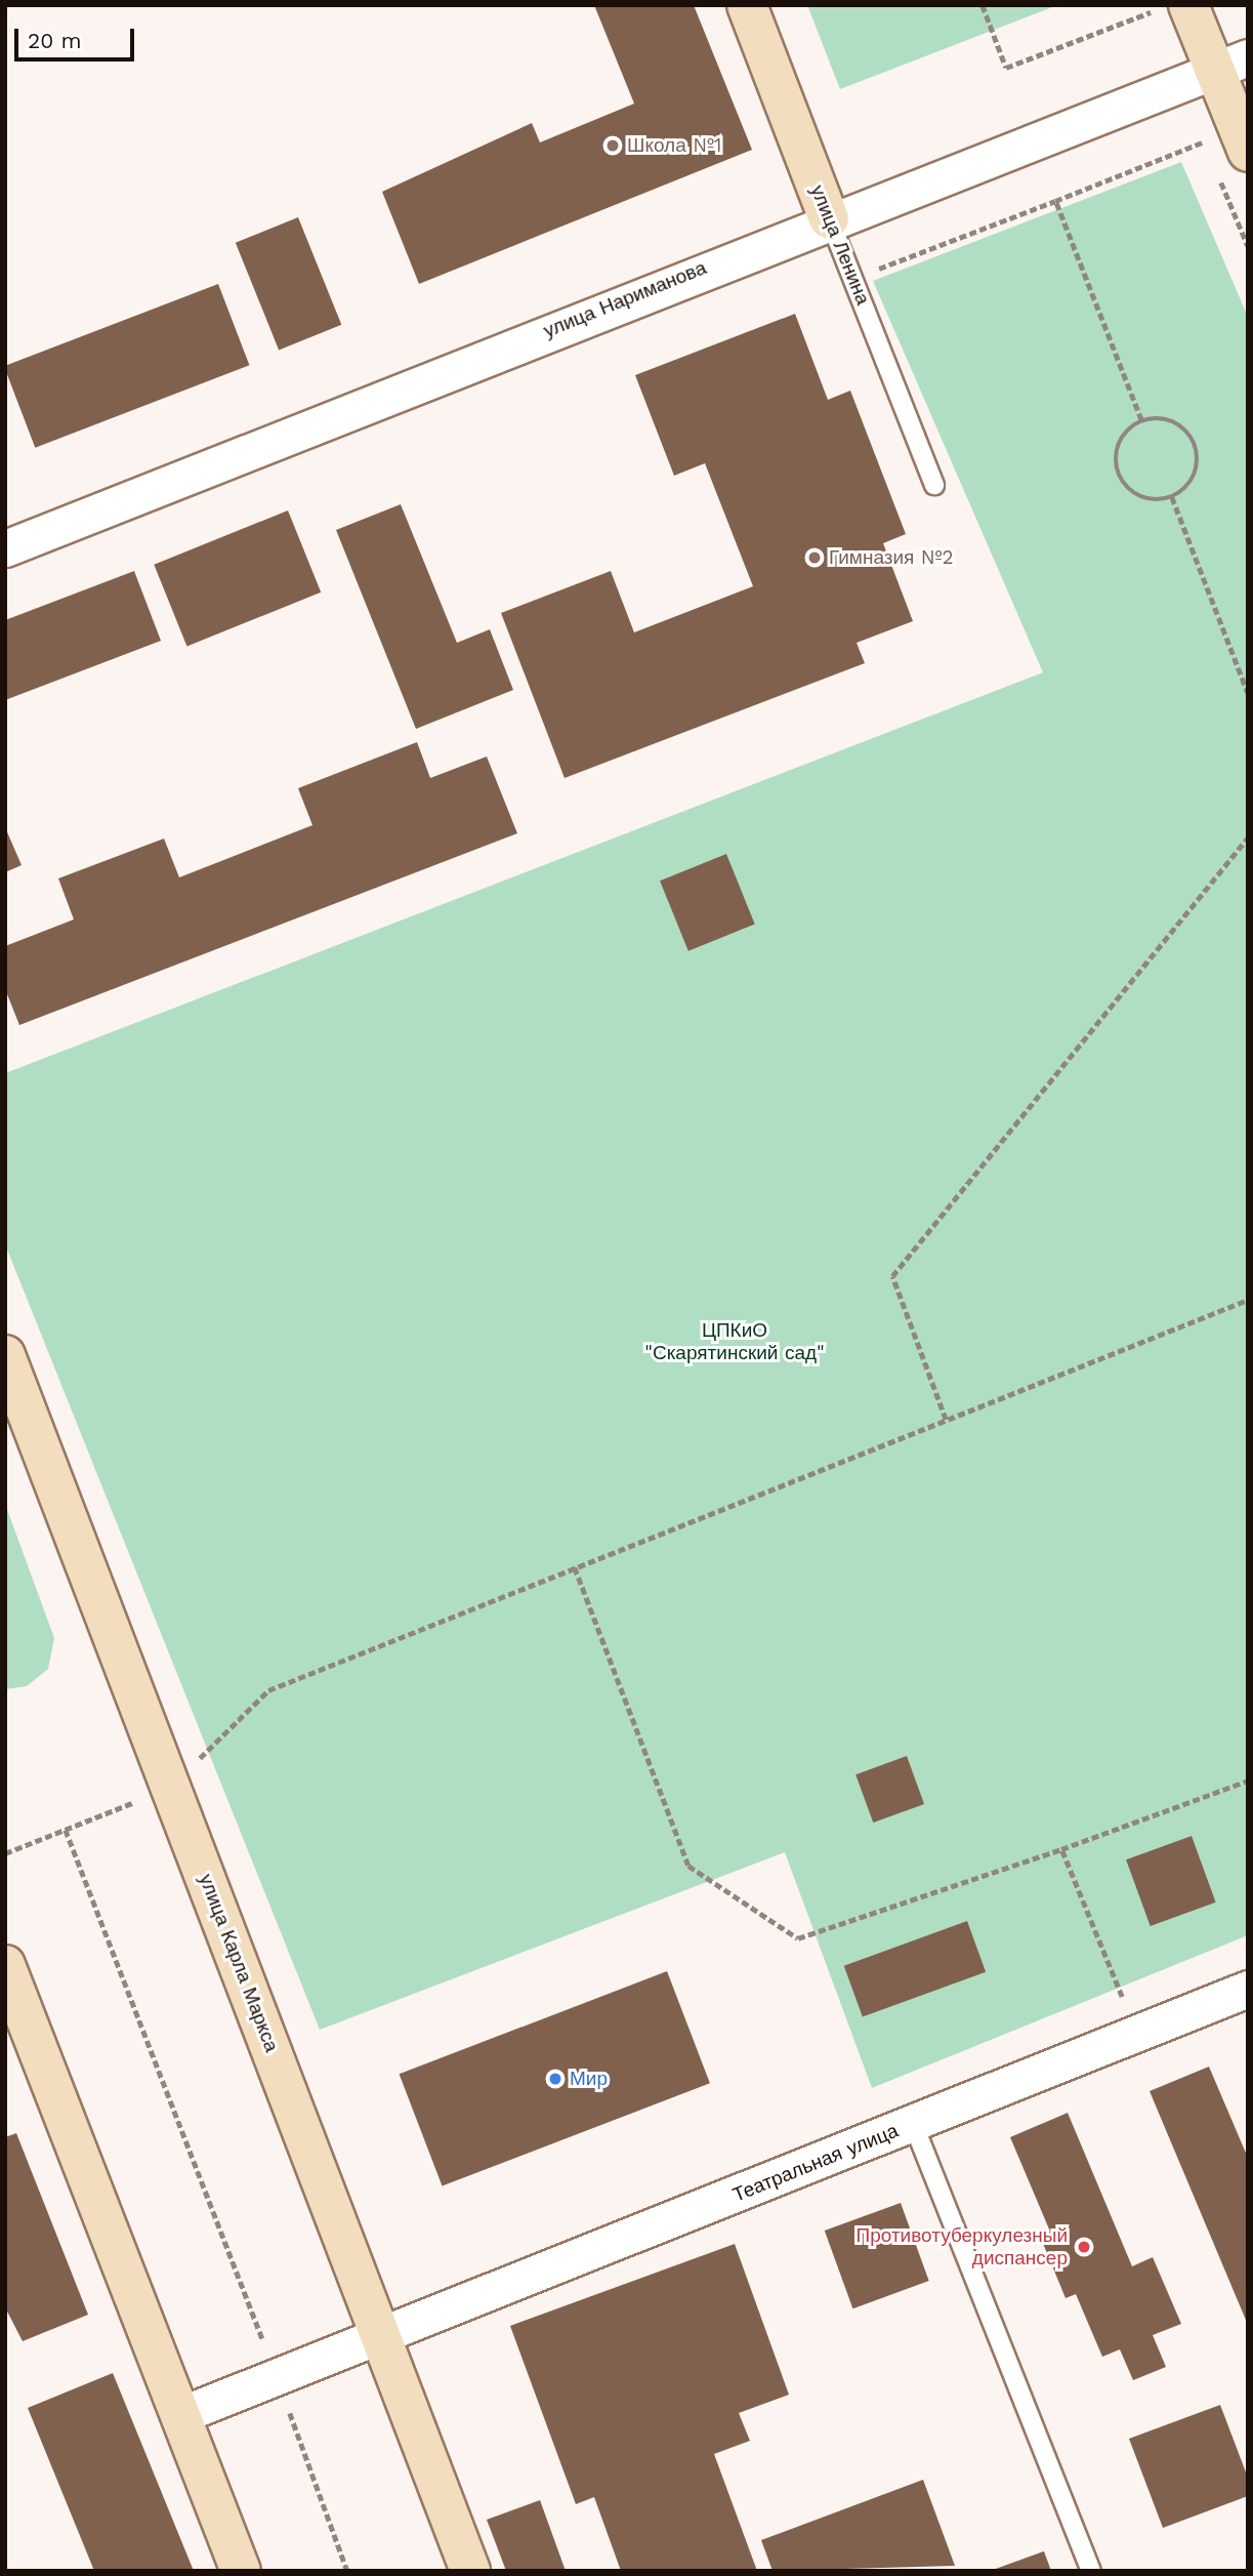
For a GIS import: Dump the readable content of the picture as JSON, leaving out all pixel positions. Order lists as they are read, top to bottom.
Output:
{
  "streets": {
    "main road": ["улица Ленина", "улица Карла Маркса"],
    "street": ["улица Нариманова", "Театральная улица"]
  },
  "crossings": [
    ["улица Ленина", "улица Нариманова"],
    ["улица Карла Маркса", "Театральная улица"]
  ],
  "parks": ["ЦПКиО \"Скарятинский сад\""],
  "places": [
    "Школа №1",
    "Гимназия №2",
    "Мир",
    "Противотуберкулезный диспансер"
  ],
  "scale_bar": "20 m"
}
